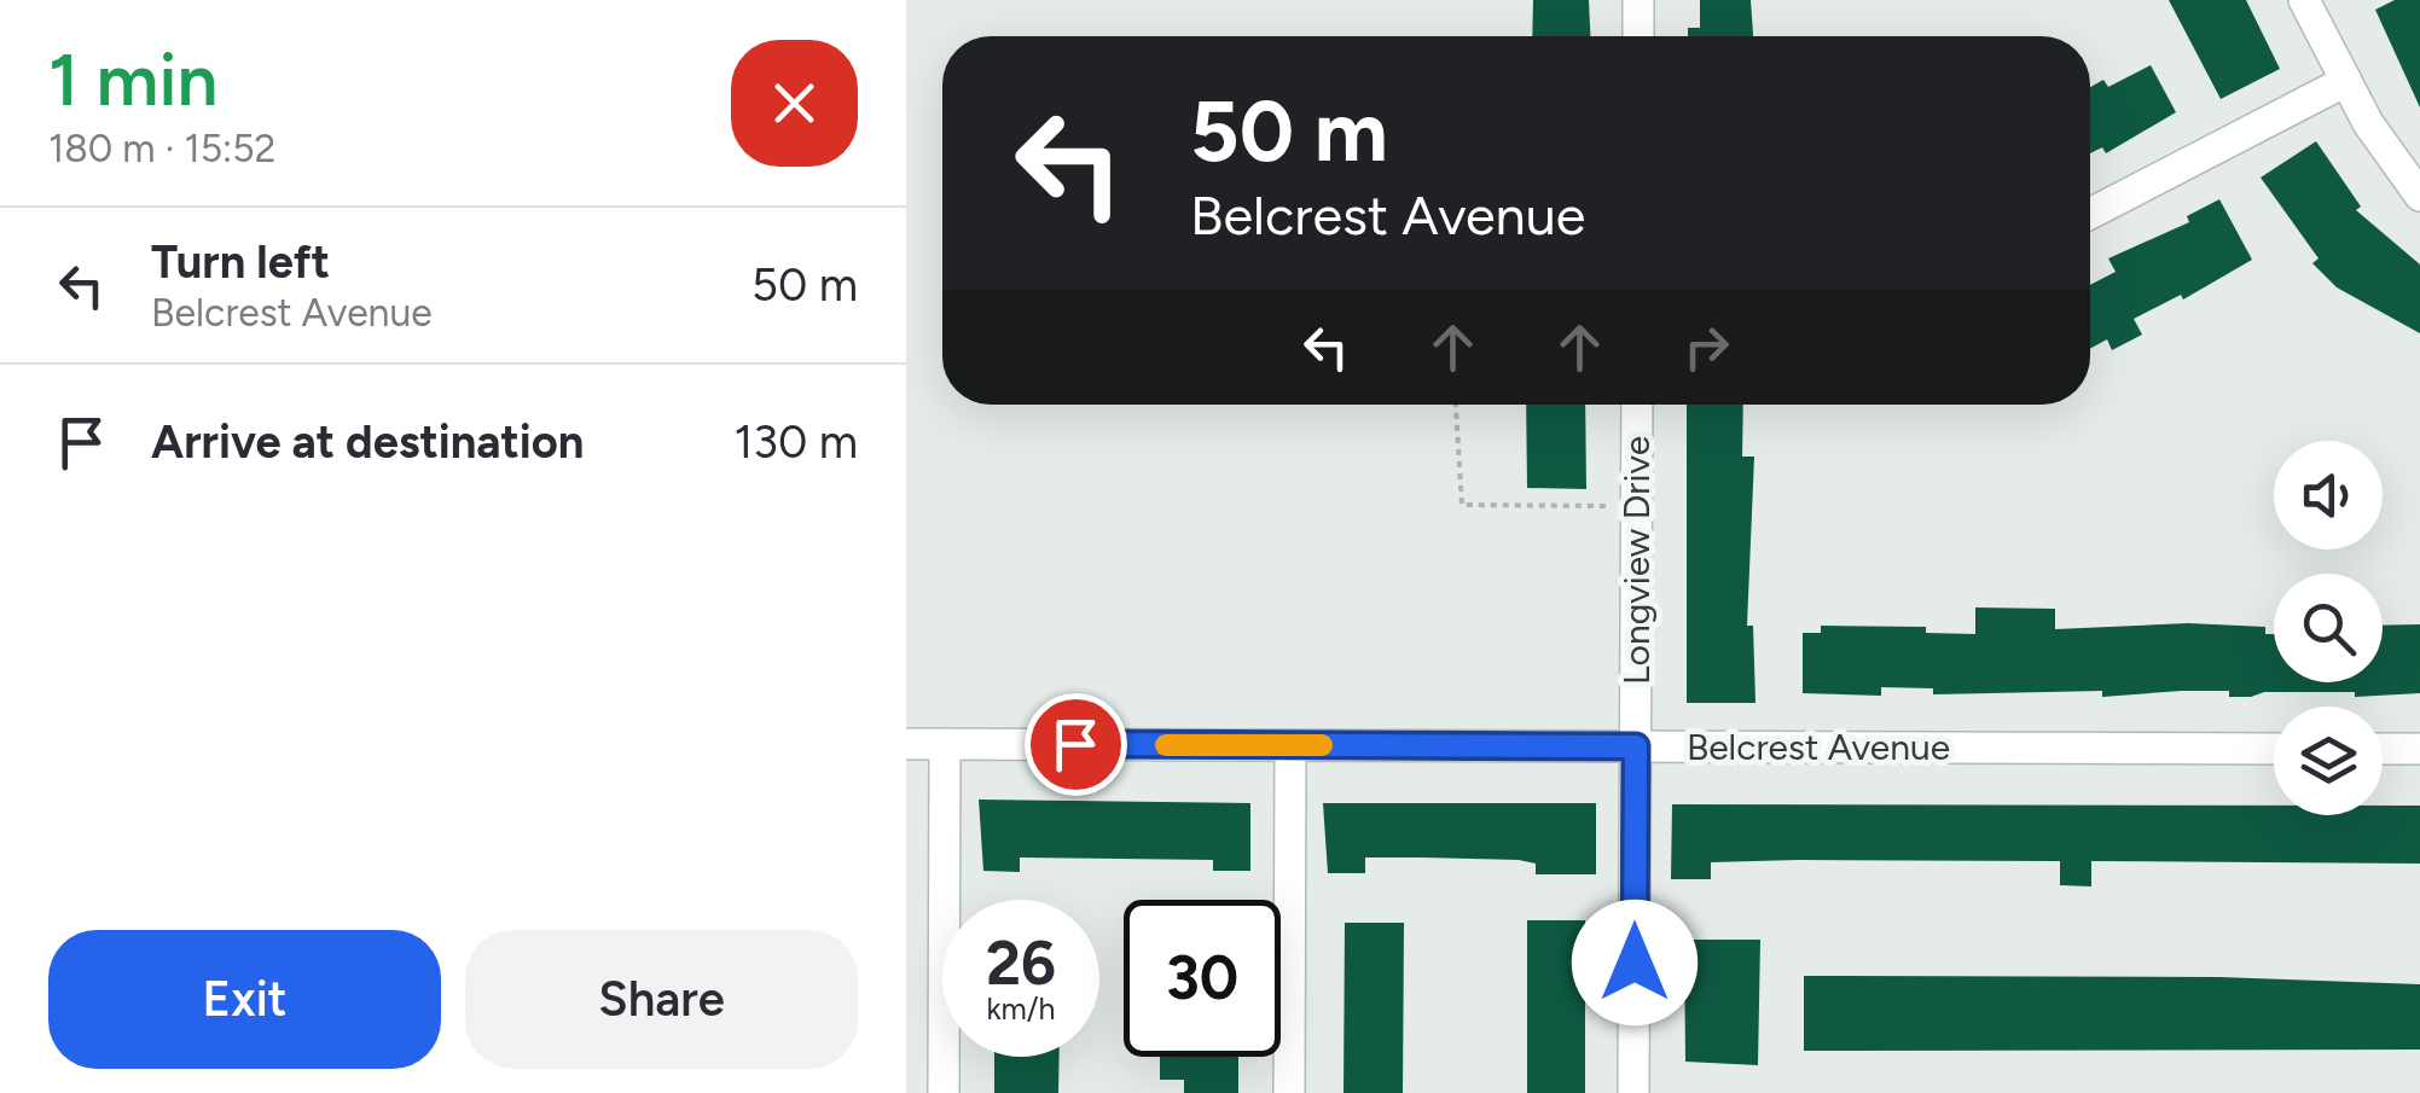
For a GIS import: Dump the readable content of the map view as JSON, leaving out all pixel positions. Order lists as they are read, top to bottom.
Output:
{
  "streets": {
    "street": ["Longview Drive", "Belcrest Avenue"]
  },
  "crossings": [
    ["Longview Drive", "Belcrest Avenue"]
  ],
  "page": {
    "heading": ["1 min", "180 m · 15:52"],
    "turn": ["50 m", "Belcrest Avenue"],
    "list": [
      {
        "name": "Turn left",
        "note": "Belcrest Avenue",
        "value": "50 m"
      },
      {
        "name": "Arrive at destination",
        "value": "130 m"
      }
    ],
    "speed": "26 km/h",
    "limit": "30",
    "buttons": ["Exit", "Share"]
  }
}
